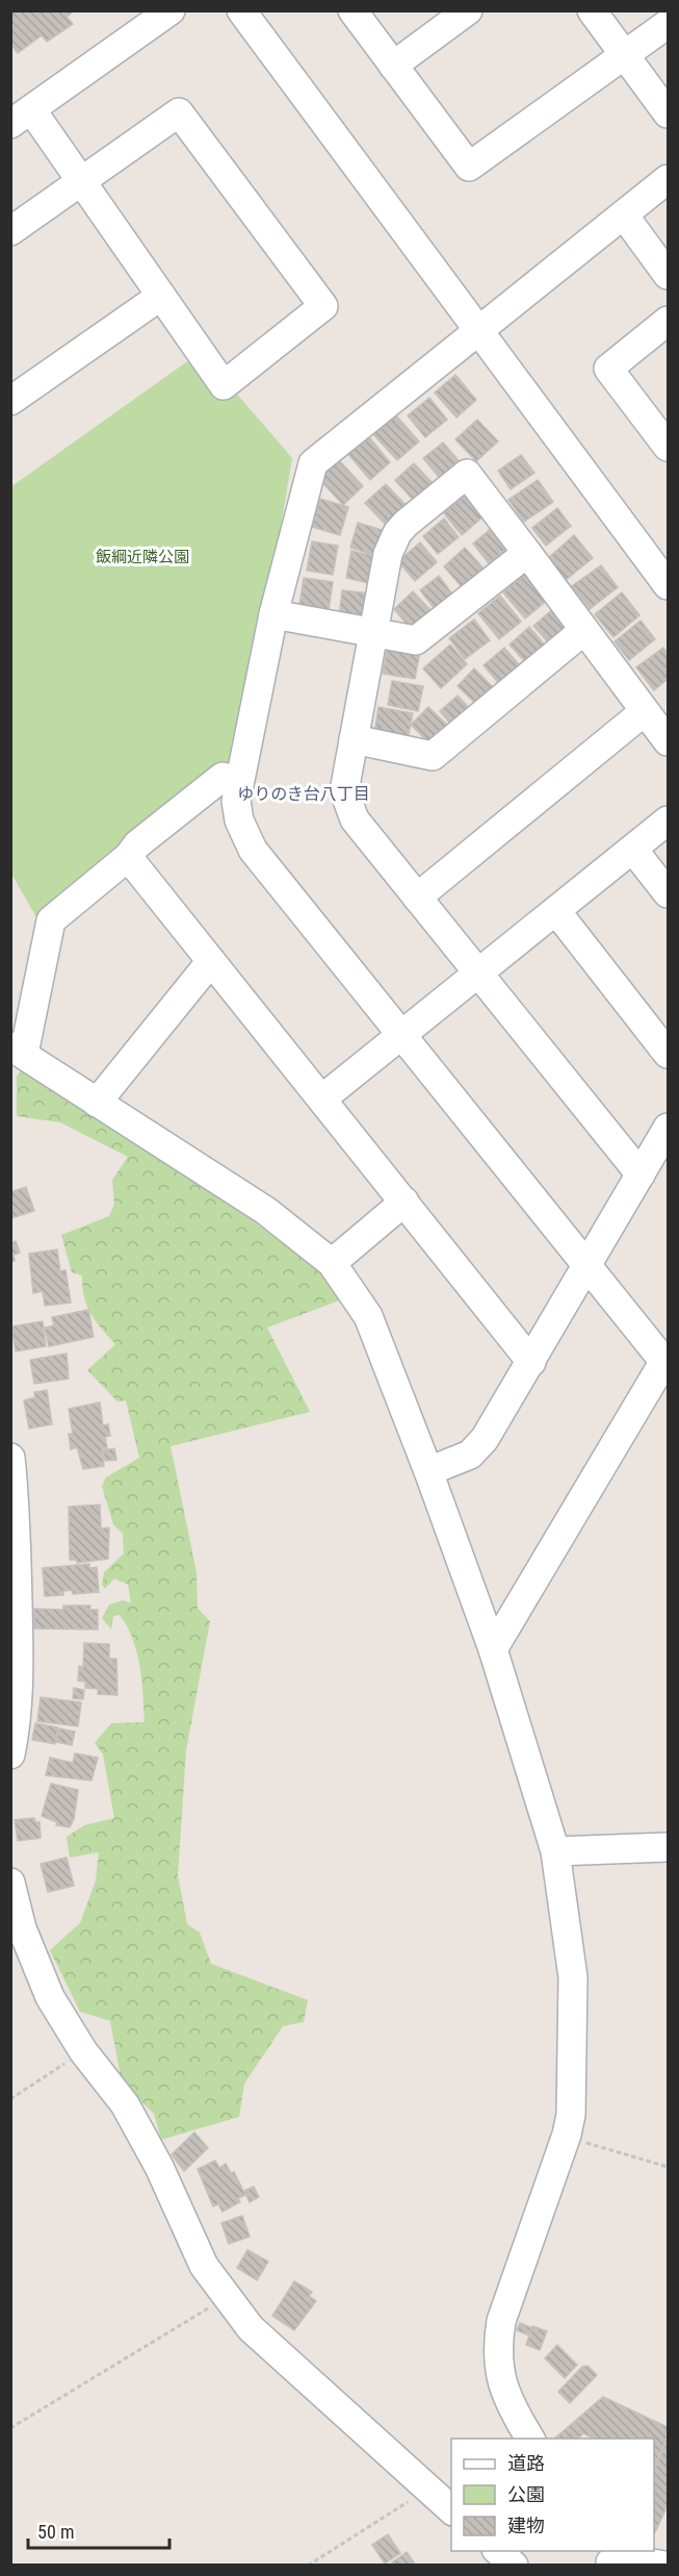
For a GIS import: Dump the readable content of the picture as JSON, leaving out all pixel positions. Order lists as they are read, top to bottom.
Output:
{
  "districts": ["ゆりのき台八丁目"],
  "parks": ["飯綱近隣公園"],
  "legend": ["道路", "公園", "建物"],
  "scale_bar": "50 m"
}
